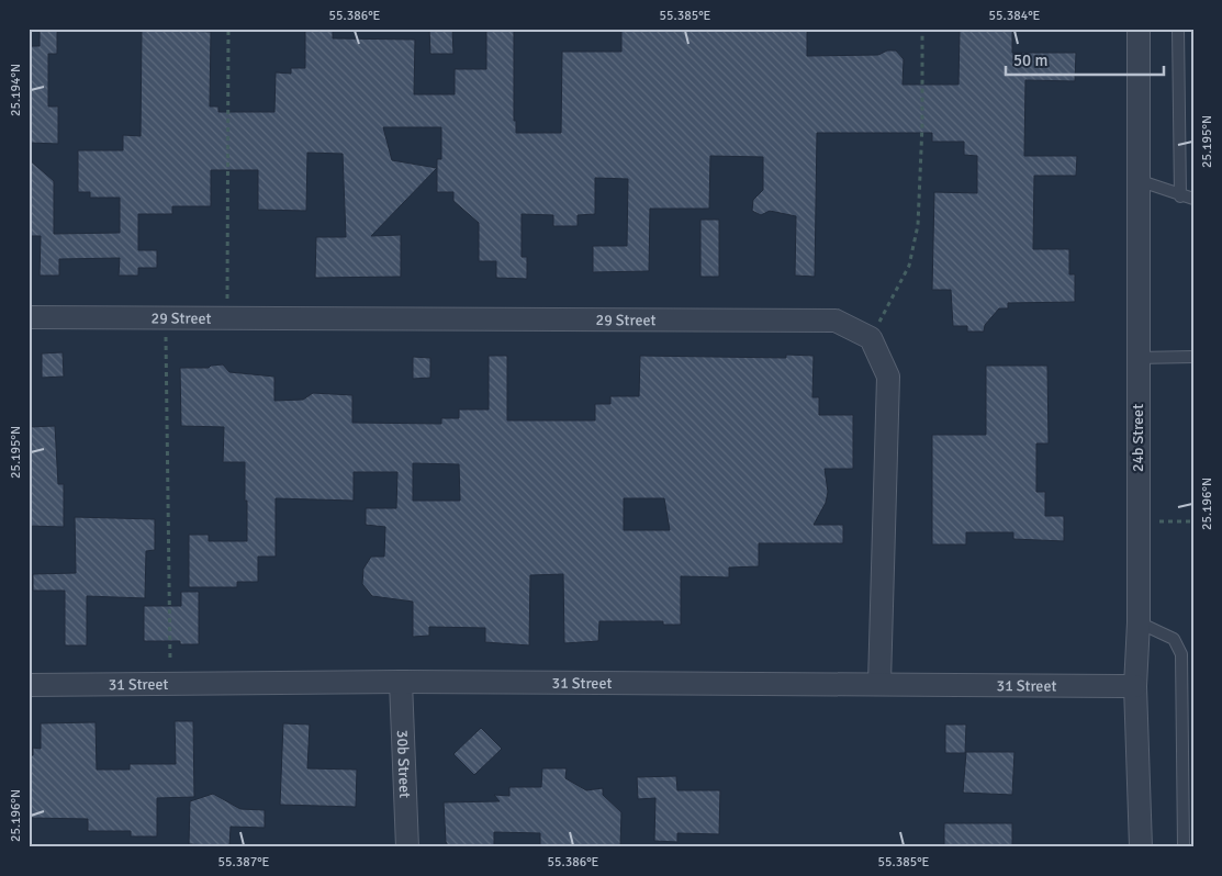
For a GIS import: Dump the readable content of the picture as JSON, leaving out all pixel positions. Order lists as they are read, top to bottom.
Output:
{
  "streets": {
    "street": [
      "29 Street",
      "24b Street",
      "31 Street",
      "30b Street"
    ]
  },
  "crossings": [
    ["24b Street", "31 Street"],
    ["31 Street", "30b Street"]
  ],
  "scale_bar": "50 m",
  "coordinates": [
    "55.386°E",
    "55.385°E",
    "55.384°E",
    "25.194°N",
    "25.195°N",
    "25.196°N",
    "55.387°E"
  ]
}
